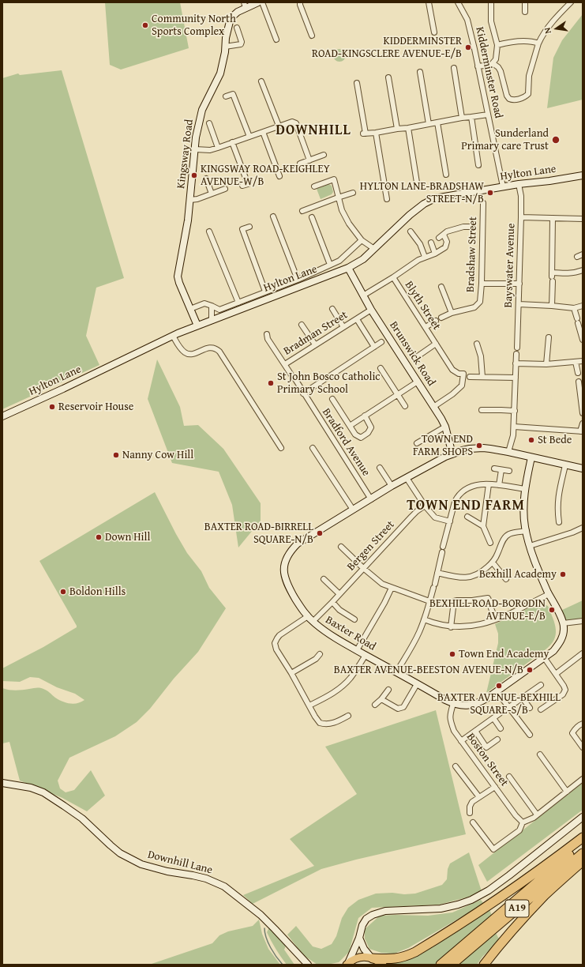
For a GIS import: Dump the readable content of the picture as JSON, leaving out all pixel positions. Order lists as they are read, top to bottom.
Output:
{
  "streets": {
    "highway": ["A19"],
    "street": [
      "Kidderminster Road",
      "Kingsway Road",
      "Hylton Lane",
      "Bradshaw Street",
      "Bayswater Avenue",
      "Blyth Street",
      "Bradman Street",
      "Brunswick Road",
      "Bradford Avenue",
      "Bergen Street",
      "Baxter Road",
      "Boston Street",
      "Downhill Lane"
    ]
  },
  "crossings": [
    ["Kidderminster Road", "Hylton Lane"],
    ["Kingsway Road", "Hylton Lane"],
    ["Hylton Lane", "Bayswater Avenue"],
    ["Hylton Lane", "Brunswick Road"],
    ["Blyth Street", "Brunswick Road"],
    ["Bradman Street", "Brunswick Road"],
    ["Bradman Street", "Bradford Avenue"],
    ["Brunswick Road", "Baxter Road"],
    ["Bradford Avenue", "Baxter Road"],
    ["Bergen Street", "Baxter Road"],
    ["Baxter Road", "Boston Street"]
  ],
  "districts": ["DOWNHILL", "TOWN END FARM"],
  "places": [
    "Community North Sports Complex",
    "KIDDERMINSTER ROAD-KINGSCLERE AVENUE-E/B",
    "Sunderland Primary care Trust",
    "KINGSWAY ROAD-KEIGHLEY AVENUE-W/B",
    "HYLTON LANE-BRADSHAW STREET-N/B",
    "St John Bosco Catholic Primary School",
    "Reservoir House",
    "St Bede",
    "TOWN END FARM SHOPS",
    "Nanny Cow Hill",
    "BAXTER ROAD-BIRRELL SQUARE-N/B",
    "Down Hill",
    "Bexhill Academy",
    "Boldon Hills",
    "BEXHILL ROAD-BORODIN AVENUE-E/B",
    "Town End Academy",
    "BAXTER AVENUE-BEESTON AVENUE-N/B",
    "BAXTER AVENUE-BEXHILL SQUARE-S/B"
  ],
  "north": "left"
}
